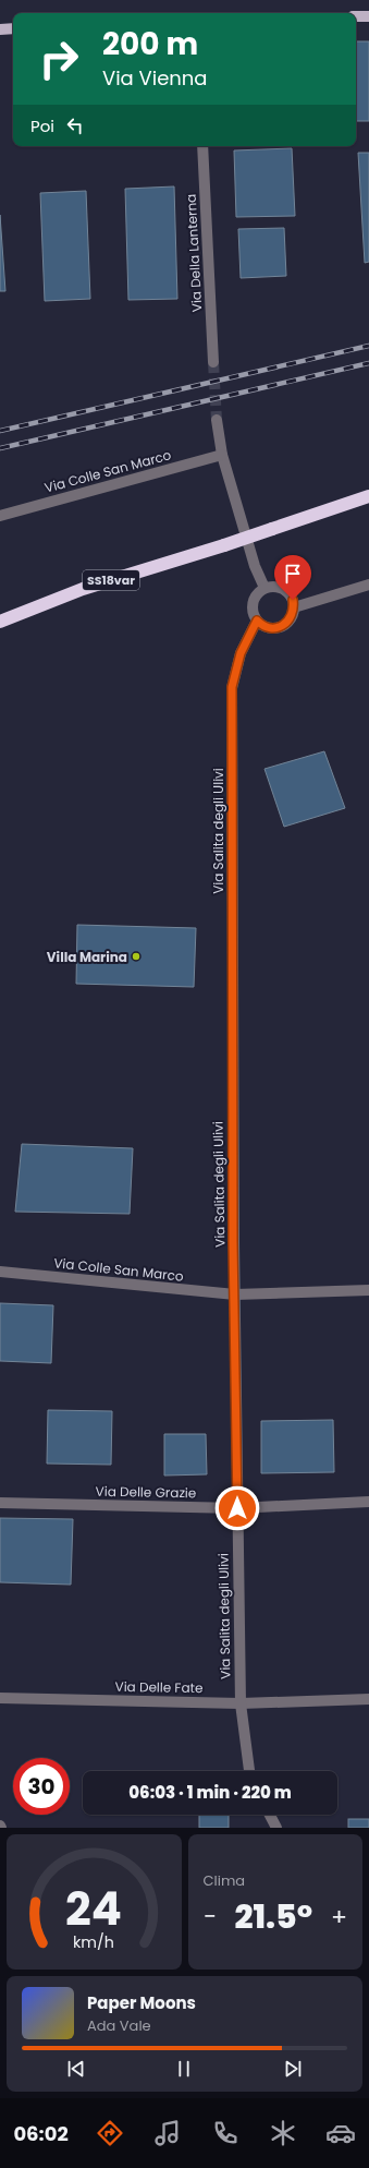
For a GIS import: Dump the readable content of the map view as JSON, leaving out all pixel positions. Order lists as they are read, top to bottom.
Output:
{
  "streets": {
    "highway": ["SS18var"],
    "street": [
      "Via Della Lanterna",
      "Via Colle San Marco",
      "Via Salita degli Ulivi",
      "Via Delle Grazie",
      "Via Delle Fate"
    ]
  },
  "crossings": [
    ["Via Colle San Marco", "Via Salita degli Ulivi"],
    ["Via Salita degli Ulivi", "Via Delle Grazie"],
    ["Via Salita degli Ulivi", "Via Delle Fate"]
  ],
  "places": ["Villa Marina"],
  "page": {
    "turn": ["200 m", "Via Vienna"],
    "then": "Poi",
    "limit": "30",
    "trip": "06:03 · 1 min · 220 m",
    "tile": "Clima",
    "heat": ["−", "21.5°", "+"],
    "song": ["Paper Moons", "Ada Vale"],
    "tabs": "06:02",
    "gauge": ["24", "km/h"]
  }
}
